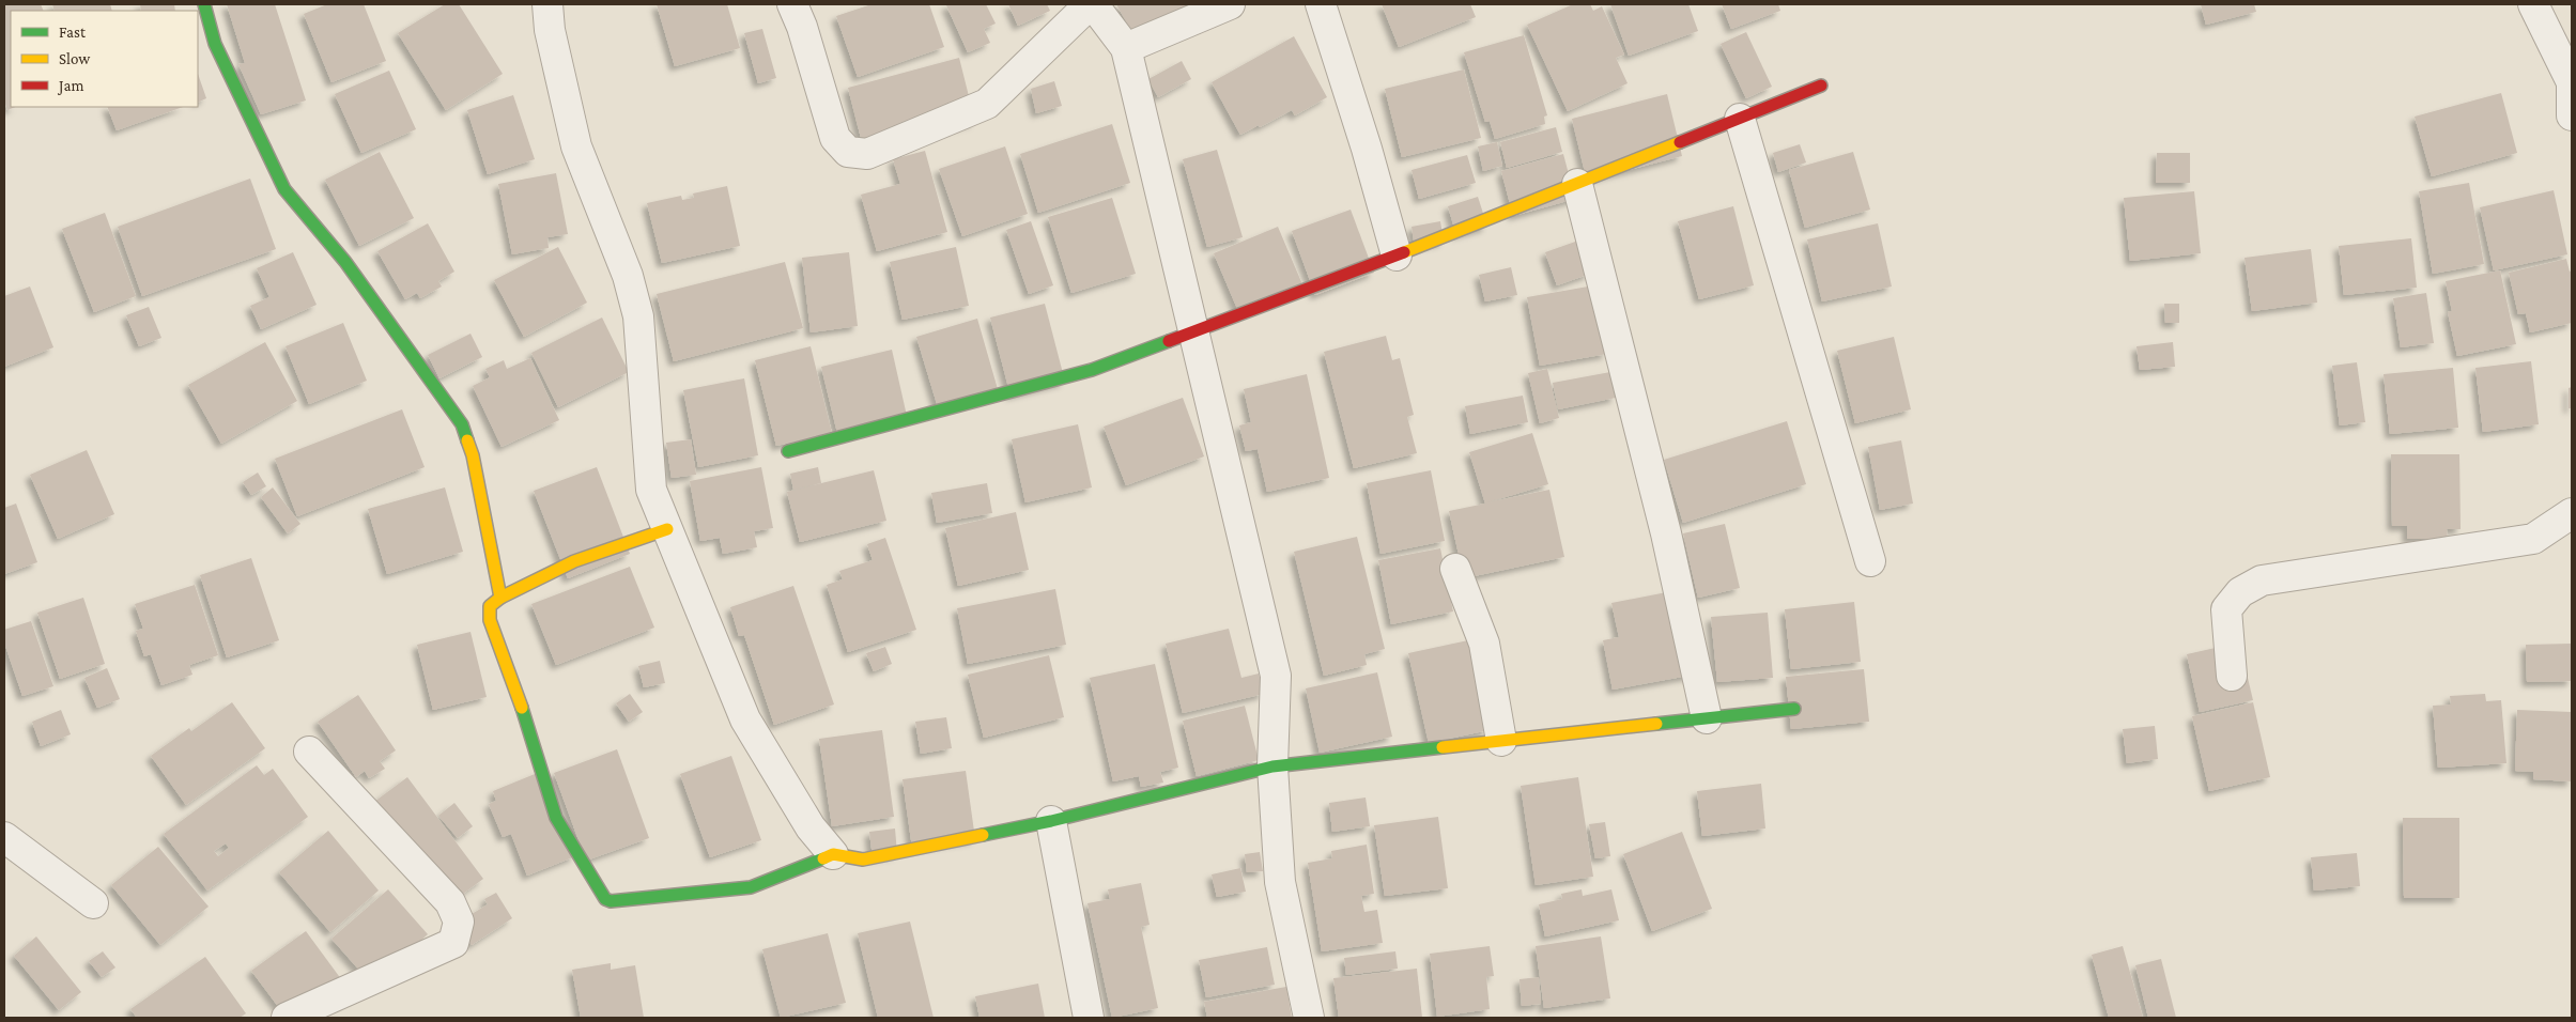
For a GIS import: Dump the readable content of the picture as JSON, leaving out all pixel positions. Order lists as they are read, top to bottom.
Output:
{
  "legend": ["Fast", "Slow", "Jam"]
}
